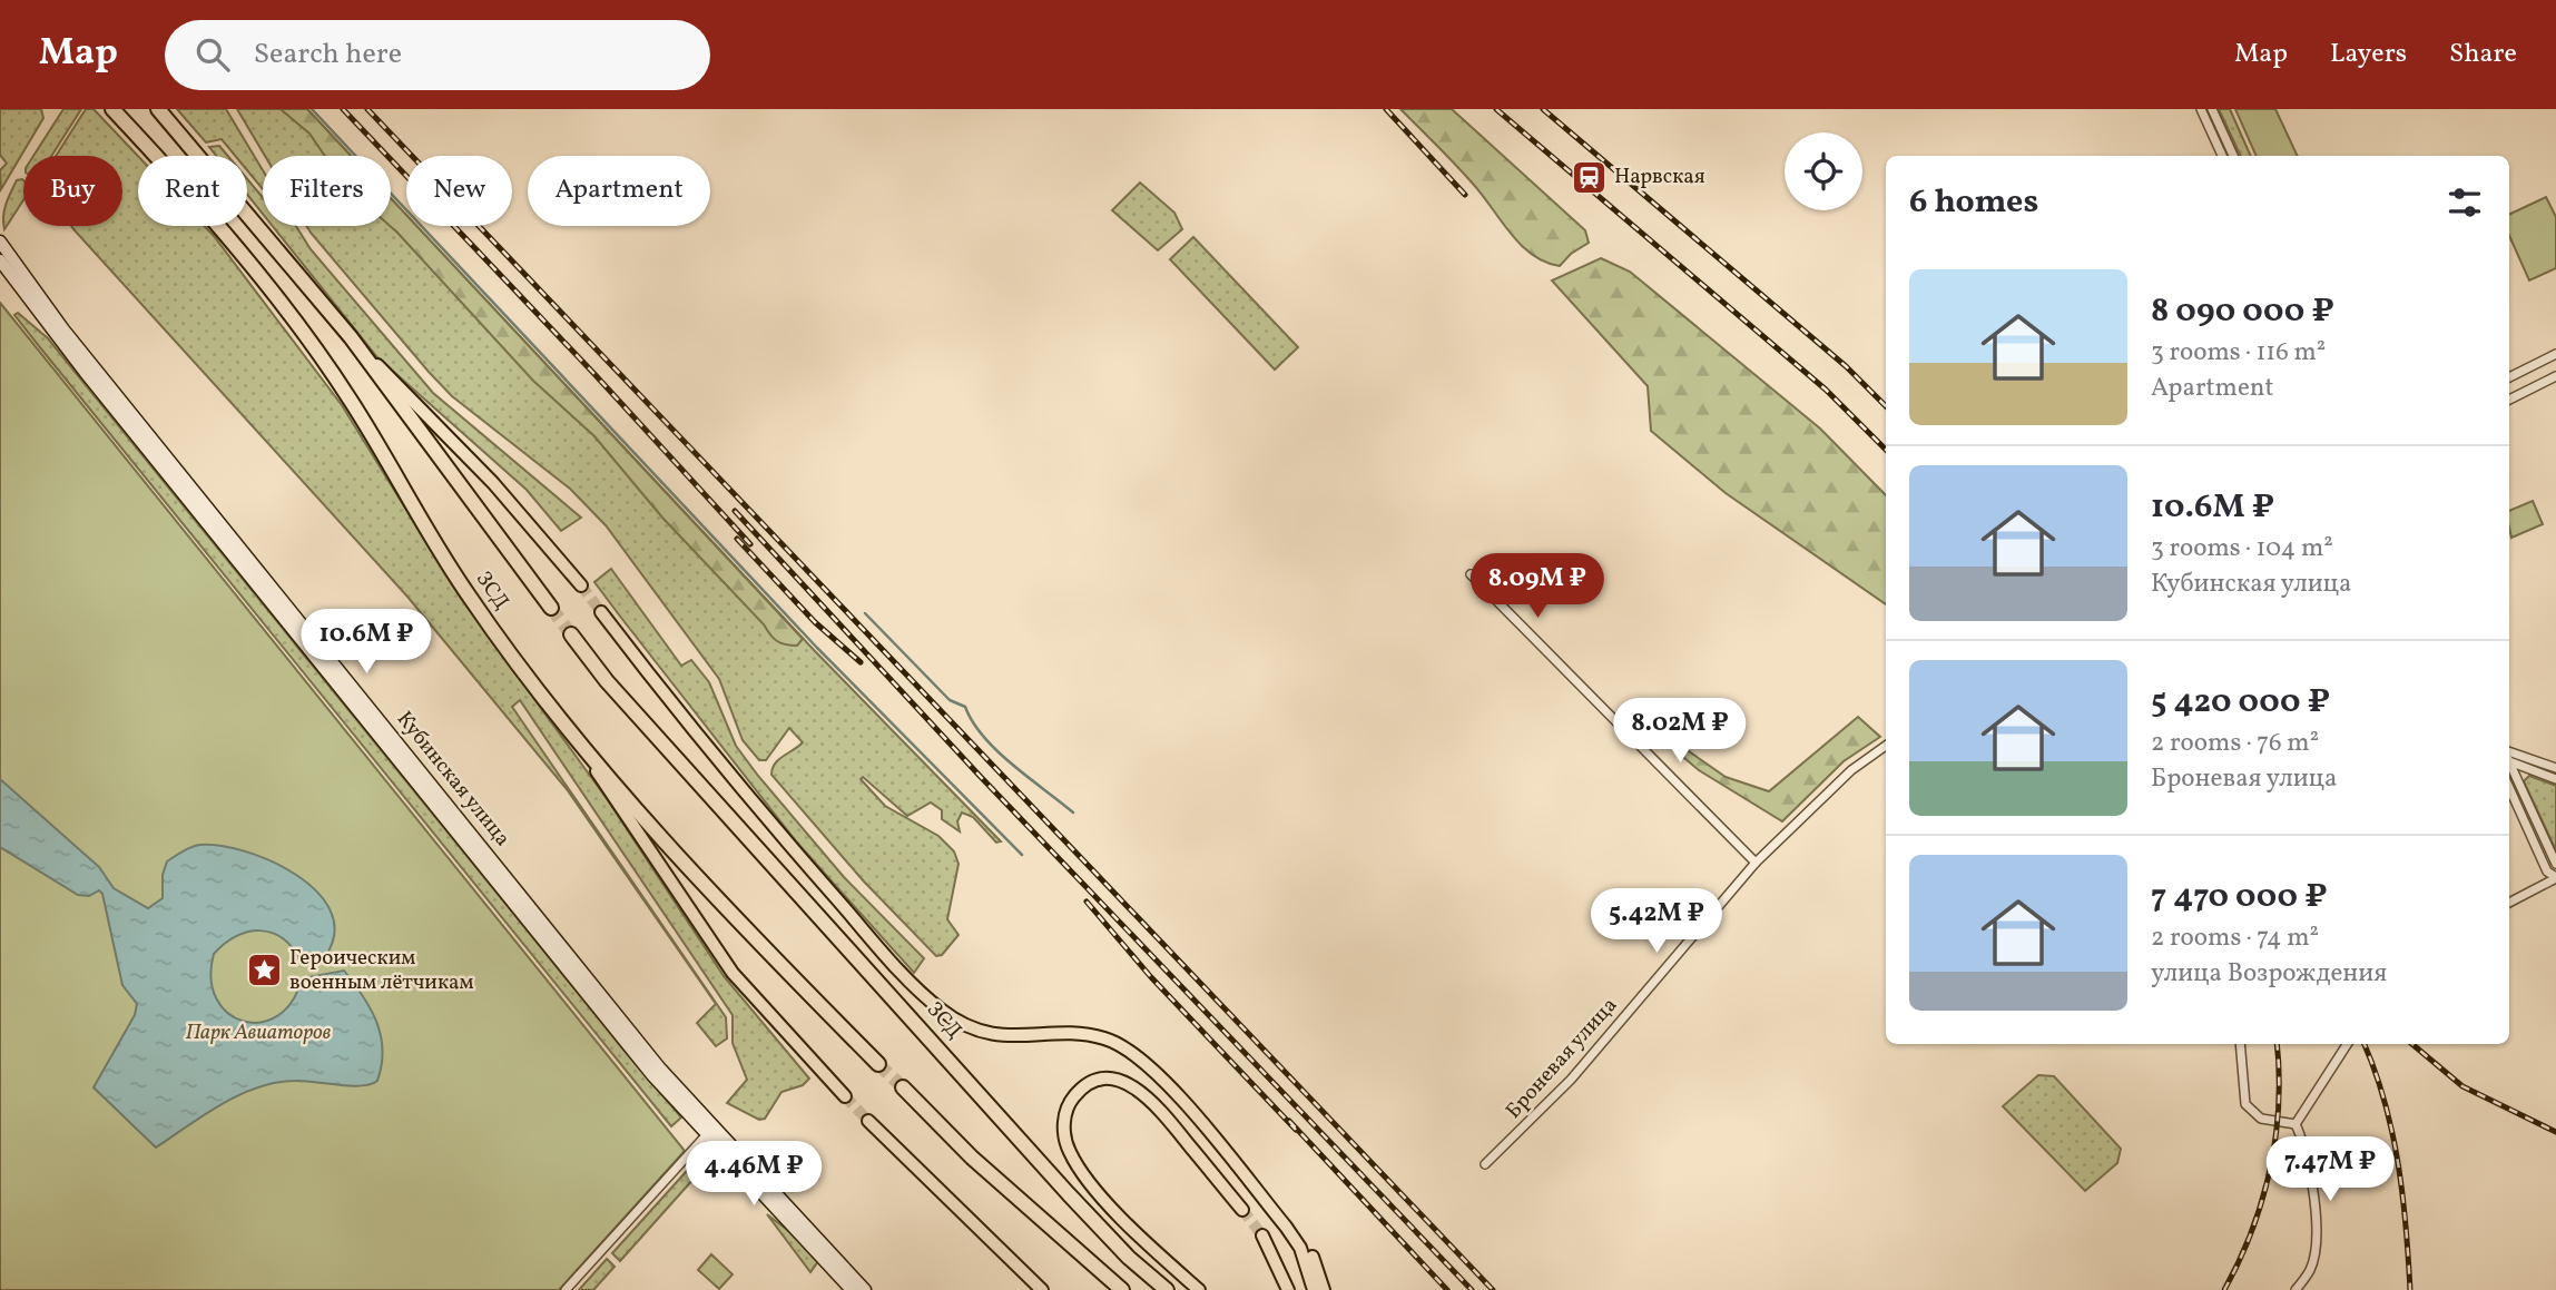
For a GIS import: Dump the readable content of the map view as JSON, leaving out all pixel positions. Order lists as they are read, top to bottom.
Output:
{
  "streets": {
    "highway": ["ЗСД"],
    "main road": ["Кубинская улица"],
    "street": ["Броневая улица"]
  },
  "parks": ["Парк Авиаторов"],
  "places": {
    "station": ["Нарвская"],
    "place": ["Героическим военным лётчикам"]
  },
  "page": {
    "header": "Map",
    "search": "Search here",
    "nav": ["Map", "Layers", "Share"],
    "chip": [
      "Buy",
      "Rent",
      "Filters",
      "New",
      "Apartment"
    ],
    "heading": "6 homes",
    "list": [
      {
        "name": "8 090 000 ₽",
        "note": "3 rooms · 116 m² · Apartment"
      },
      {
        "name": "10.6M ₽",
        "note": "3 rooms · 104 m² · Кубинская улица"
      },
      {
        "name": "5 420 000 ₽",
        "note": "2 rooms · 76 m² · Броневая улица"
      },
      {
        "name": "7 470 000 ₽",
        "note": "2 rooms · 74 m² · улица Возрождения"
      }
    ],
    "price": [
      "8.09M ₽",
      "10.6M ₽",
      "8.02M ₽",
      "5.42M ₽",
      "7.47M ₽",
      "4.46M ₽"
    ]
  }
}
